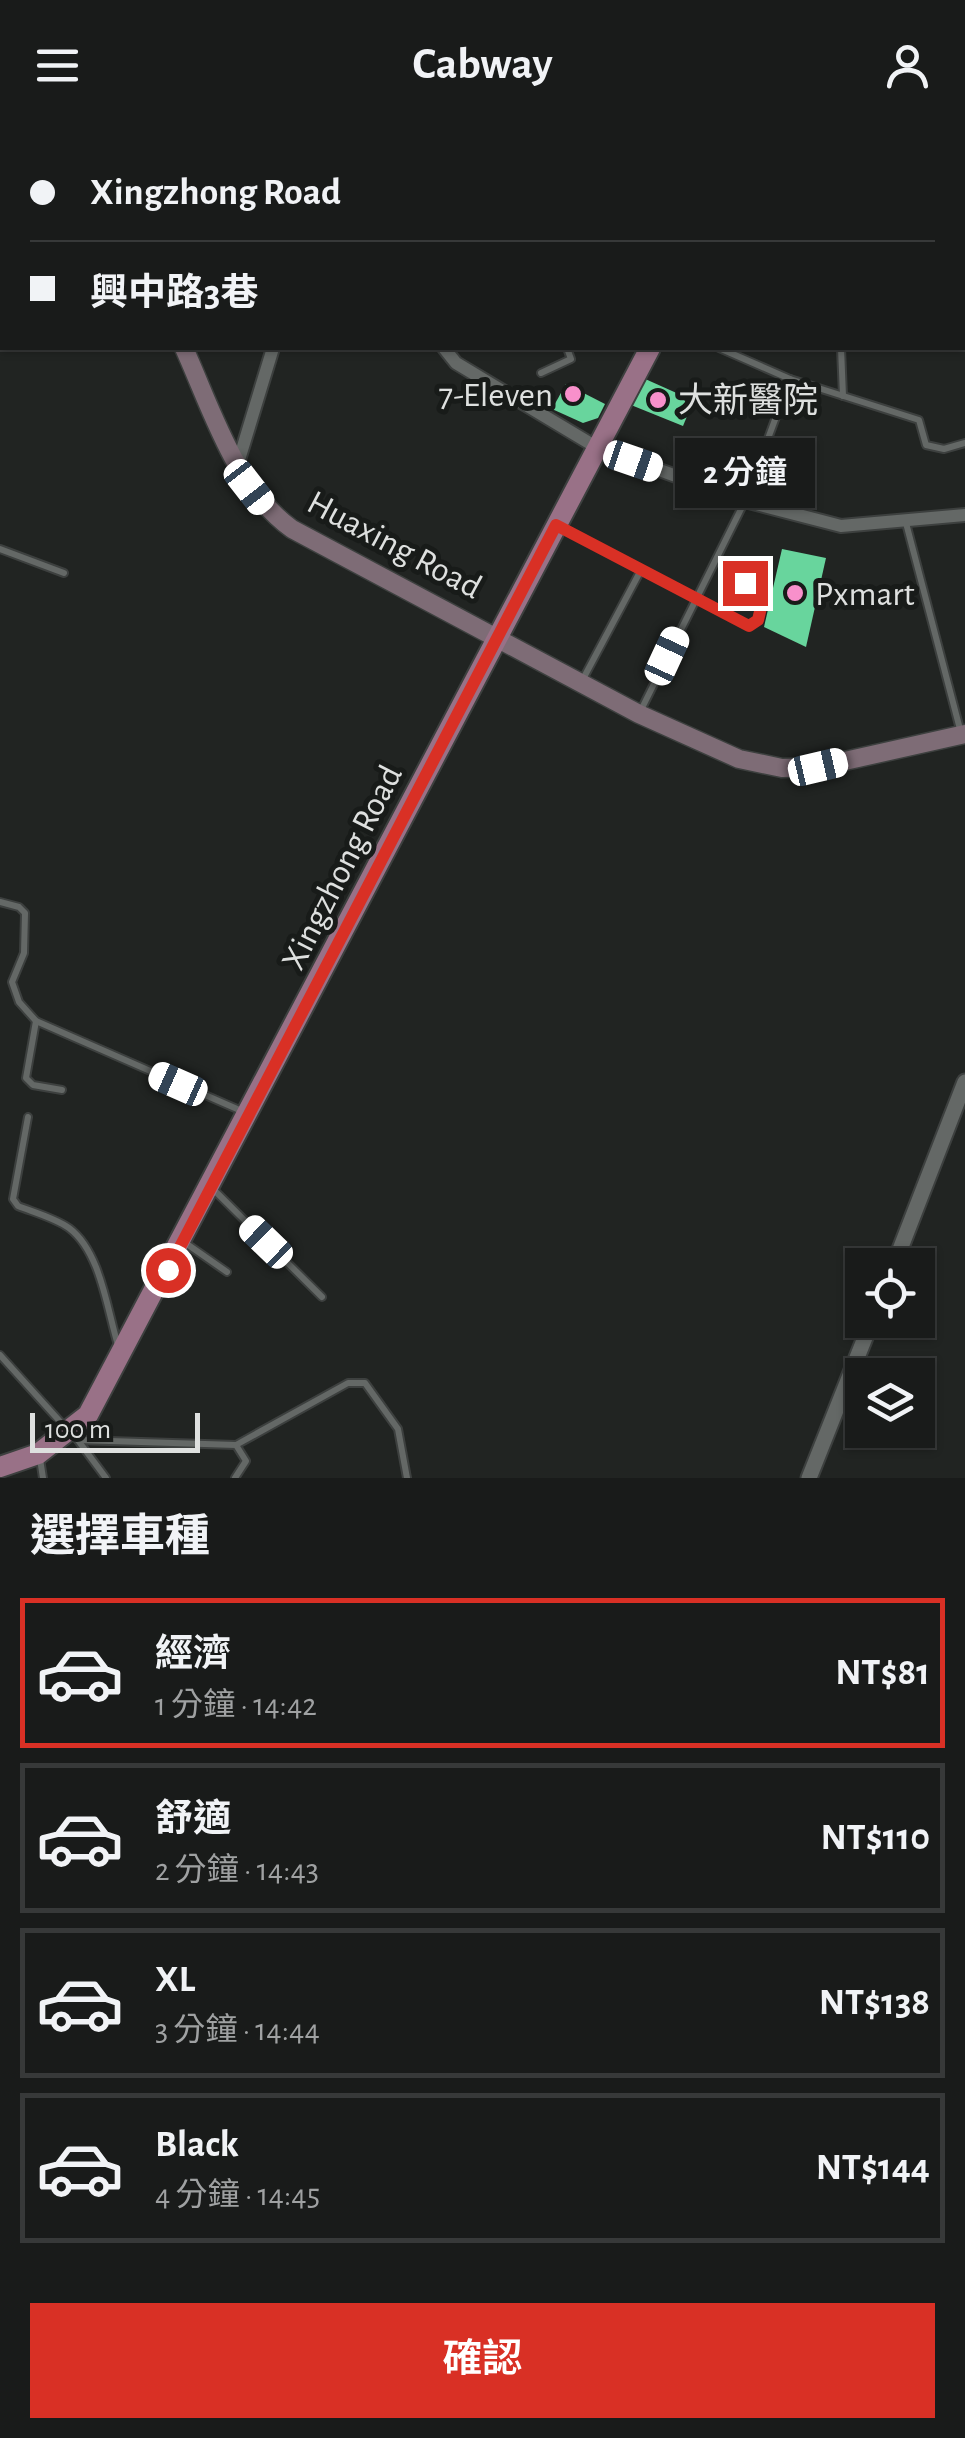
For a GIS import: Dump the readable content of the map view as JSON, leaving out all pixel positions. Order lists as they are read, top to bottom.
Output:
{
  "streets": {
    "main road": ["Huaxing Road", "Xingzhong Road"]
  },
  "crossings": [
    ["Huaxing Road", "Xingzhong Road"]
  ],
  "places": ["7-Eleven", "大新醫院", "Pxmart"],
  "scale_bar": "100 m",
  "page": {
    "header": "Cabway",
    "banner": ["Xingzhong Road", "興中路3巷"],
    "bubble": "2 分鐘",
    "scale": "100 m",
    "heading": "選擇車種",
    "list": [
      {
        "name": "經濟",
        "note": "1 分鐘 · 14:42",
        "value": "NT$81"
      },
      {
        "name": "舒適",
        "note": "2 分鐘 · 14:43",
        "value": "NT$110"
      },
      {
        "name": "XL",
        "note": "3 分鐘 · 14:44",
        "value": "NT$138"
      },
      {
        "name": "Black",
        "note": "4 分鐘 · 14:45",
        "value": "NT$144"
      }
    ],
    "buttons": "確認"
  }
}
